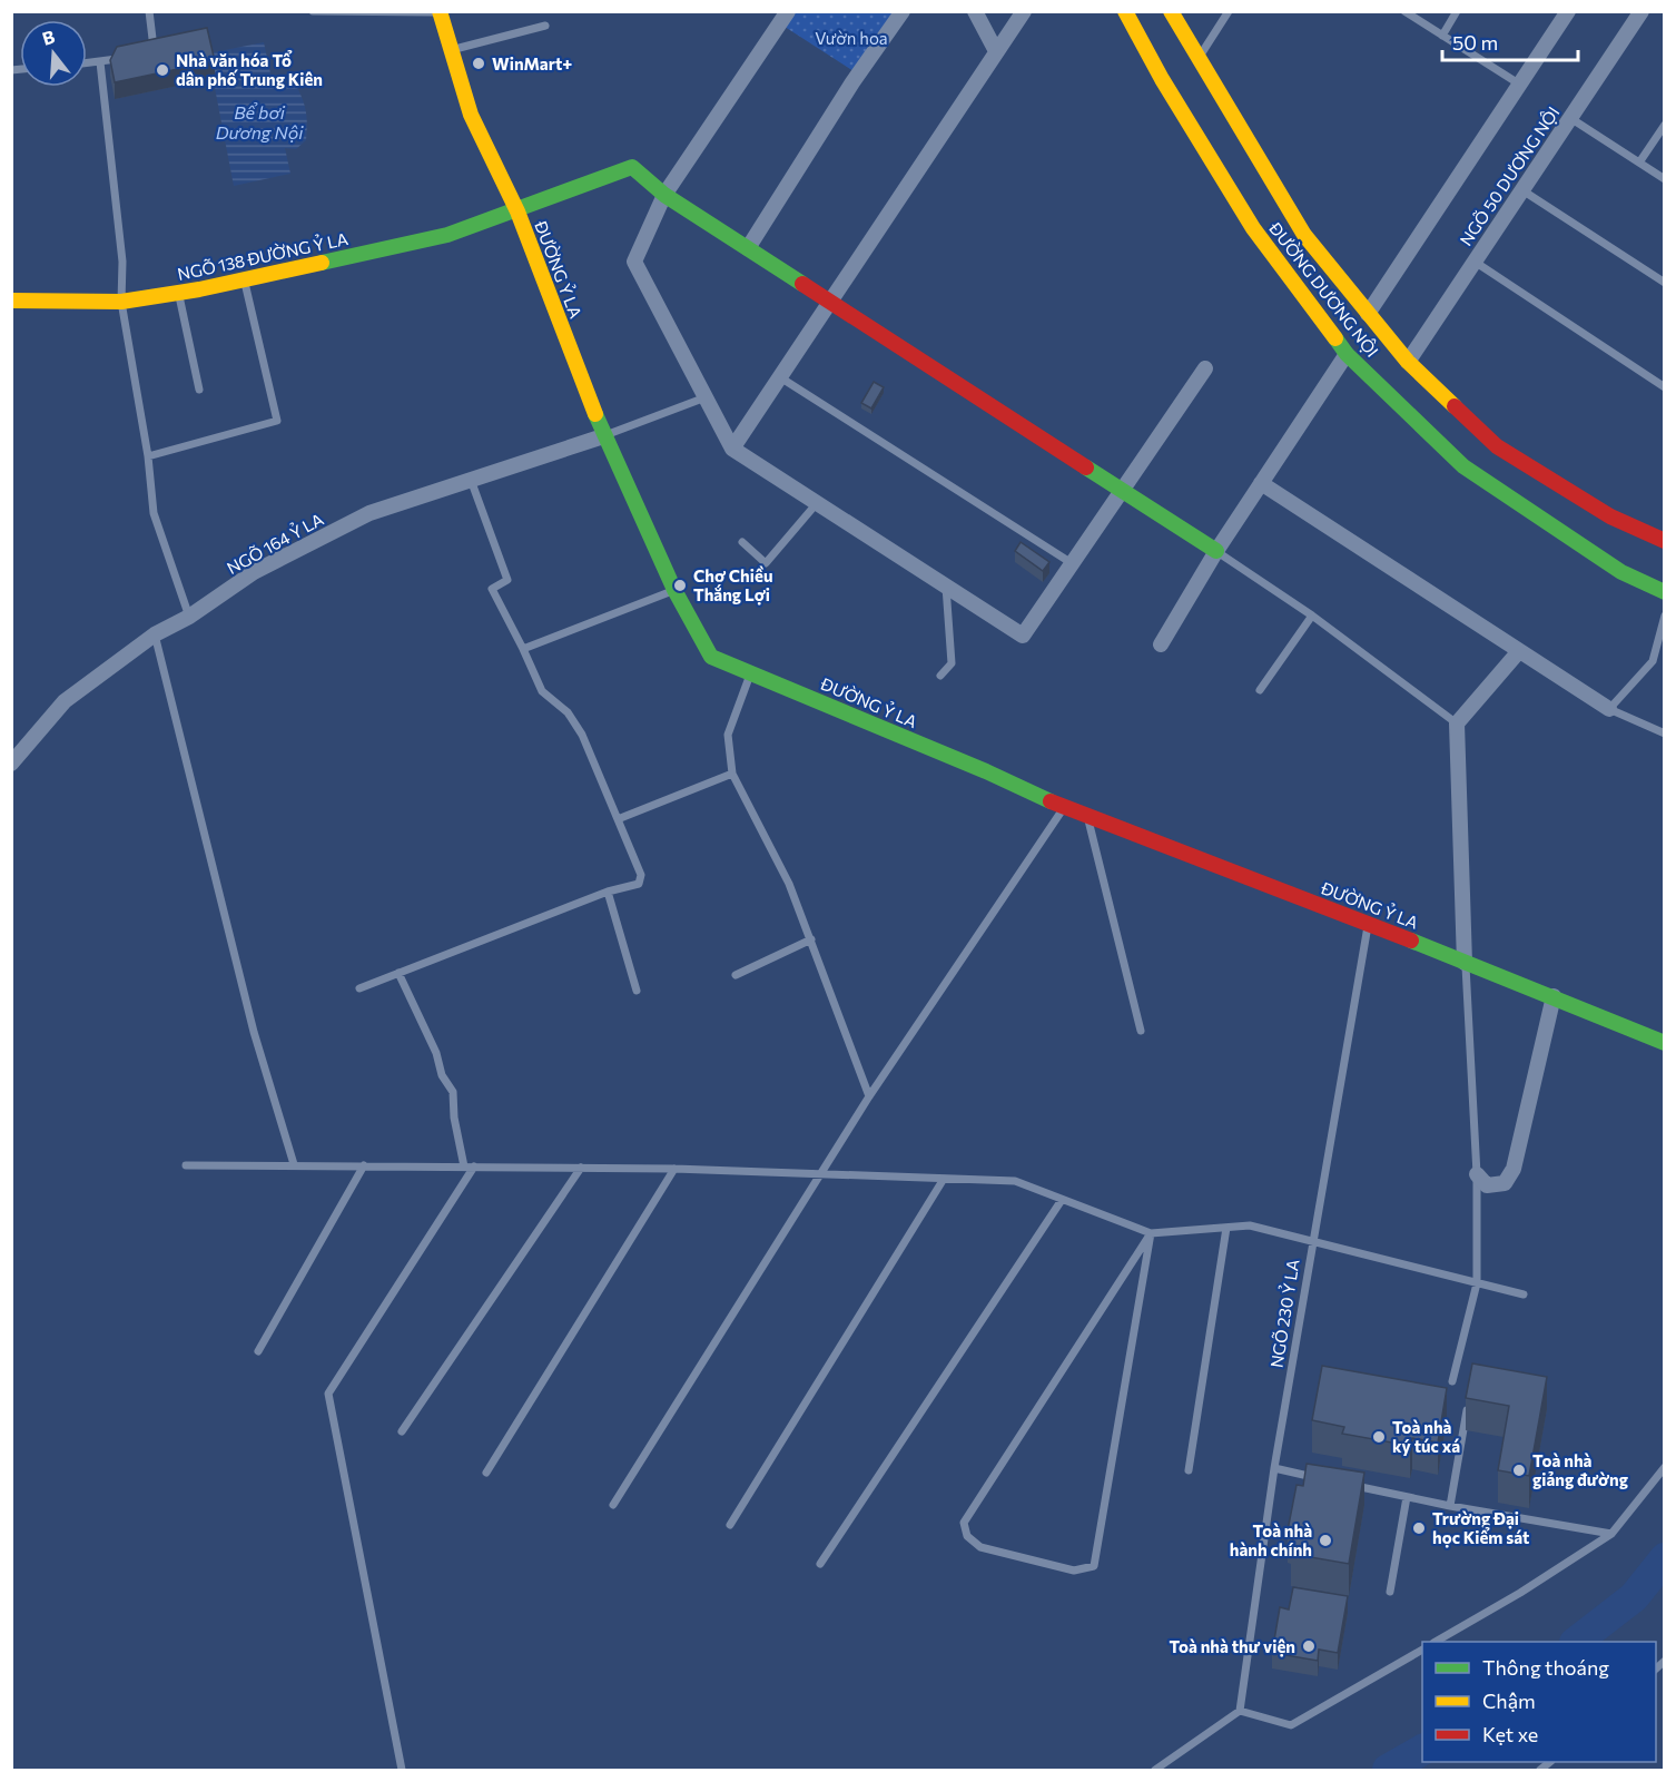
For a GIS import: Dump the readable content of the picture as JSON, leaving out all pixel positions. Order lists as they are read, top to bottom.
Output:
{
  "streets": {
    "street": [
      "NGÕ 50 DƯƠNG NỘI",
      "NGÕ 138 ĐƯỜNG Ỷ LA",
      "ĐƯỜNG Ỷ LA",
      "ĐƯỜNG DƯƠNG NỘI",
      "NGÕ 164 Ỷ LA"
    ],
    "lane": ["NGÕ 230 Ỷ LA"]
  },
  "crossings": [
    ["NGÕ 50 DƯƠNG NỘI", "ĐƯỜNG DƯƠNG NỘI"],
    ["NGÕ 138 ĐƯỜNG Ỷ LA", "ĐƯỜNG Ỷ LA"],
    ["ĐƯỜNG Ỷ LA", "NGÕ 164 Ỷ LA"],
    ["ĐƯỜNG Ỷ LA", "NGÕ 230 Ỷ LA"]
  ],
  "water": ["Bể bơi Dương Nội"],
  "parks": ["Vườn hoa"],
  "places": [
    "WinMart+",
    "Nhà văn hóa Tổ dân phố Trung Kiên",
    "Chợ Chiều Thắng Lợi",
    "Toà nhà ký túc xá",
    "Toà nhà giảng đường",
    "Trường Đại học Kiểm sát",
    "Toà nhà hành chính",
    "Toà nhà thư viện"
  ],
  "legend": ["Thông thoáng", "Chậm", "Kẹt xe"],
  "scale_bar": "50 m",
  "north": "top"
}
